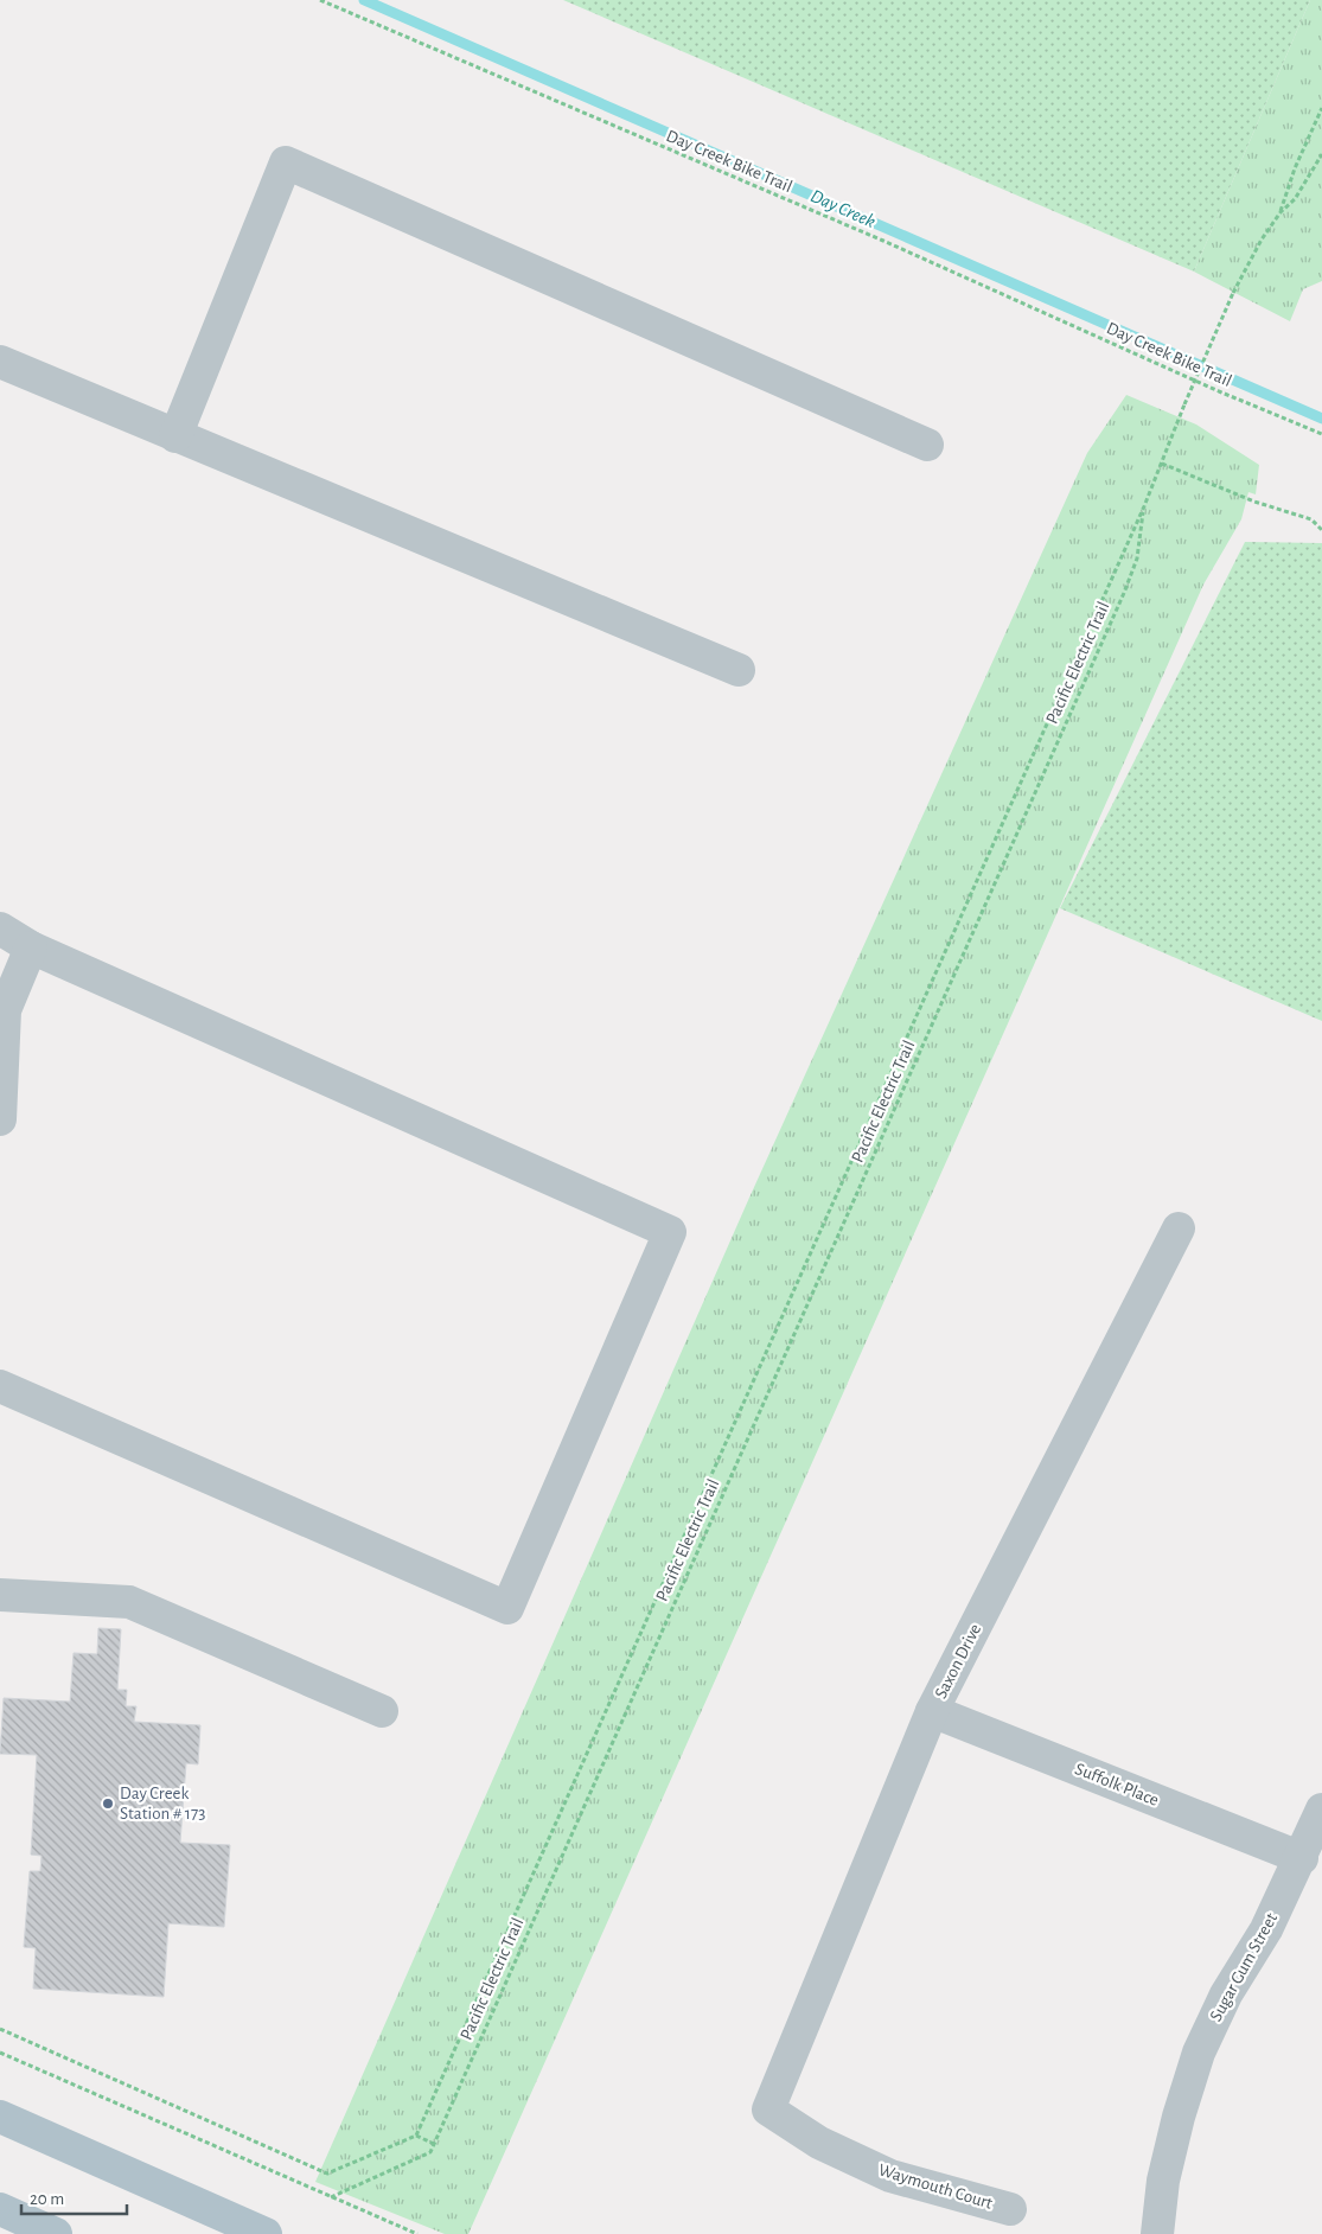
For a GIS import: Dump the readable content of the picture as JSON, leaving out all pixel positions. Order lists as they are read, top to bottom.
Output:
{
  "streets": {
    "street": [
      "Saxon Drive",
      "Suffolk Place",
      "Sugar Gum Street",
      "Waymouth Court"
    ],
    "path": ["Day Creek Bike Trail", "Pacific Electric Trail"]
  },
  "crossings": [
    ["Saxon Drive", "Suffolk Place"],
    ["Saxon Drive", "Waymouth Court"],
    ["Suffolk Place", "Sugar Gum Street"]
  ],
  "water": ["Day Creek"],
  "places": ["Day Creek Station # 173"],
  "scale_bar": "20 m"
}
